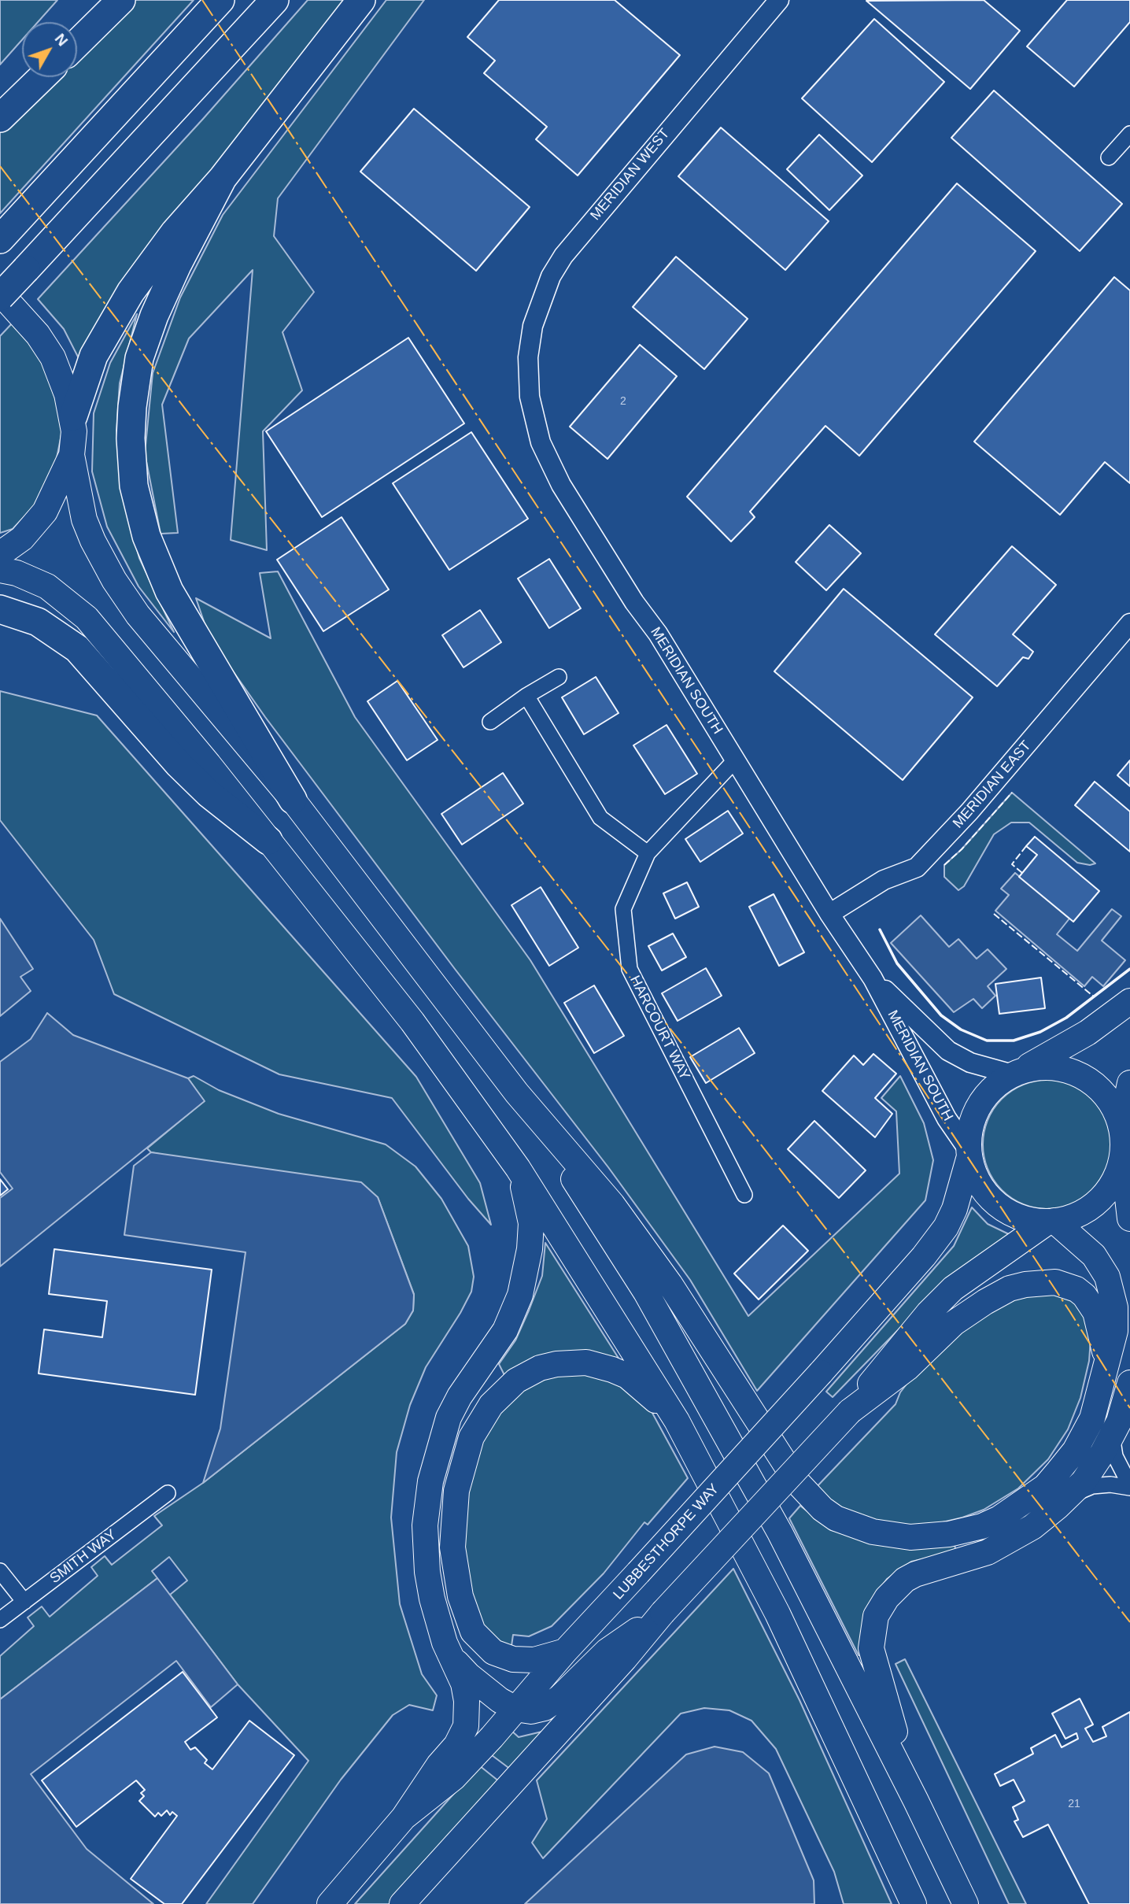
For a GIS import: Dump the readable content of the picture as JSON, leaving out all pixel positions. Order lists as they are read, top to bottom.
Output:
{
  "streets": {
    "highway": ["LUBBESTHORPE WAY"],
    "street": [
      "MERIDIAN WEST",
      "MERIDIAN SOUTH",
      "MERIDIAN EAST",
      "HARCOURT WAY",
      "SMITH WAY"
    ]
  },
  "crossings": [
    ["MERIDIAN WEST", "MERIDIAN SOUTH"],
    ["MERIDIAN SOUTH", "MERIDIAN EAST"],
    ["MERIDIAN SOUTH", "HARCOURT WAY"],
    ["MERIDIAN SOUTH", "LUBBESTHORPE WAY"]
  ],
  "house_numbers": ["2", "21"],
  "north": "top right"
}
